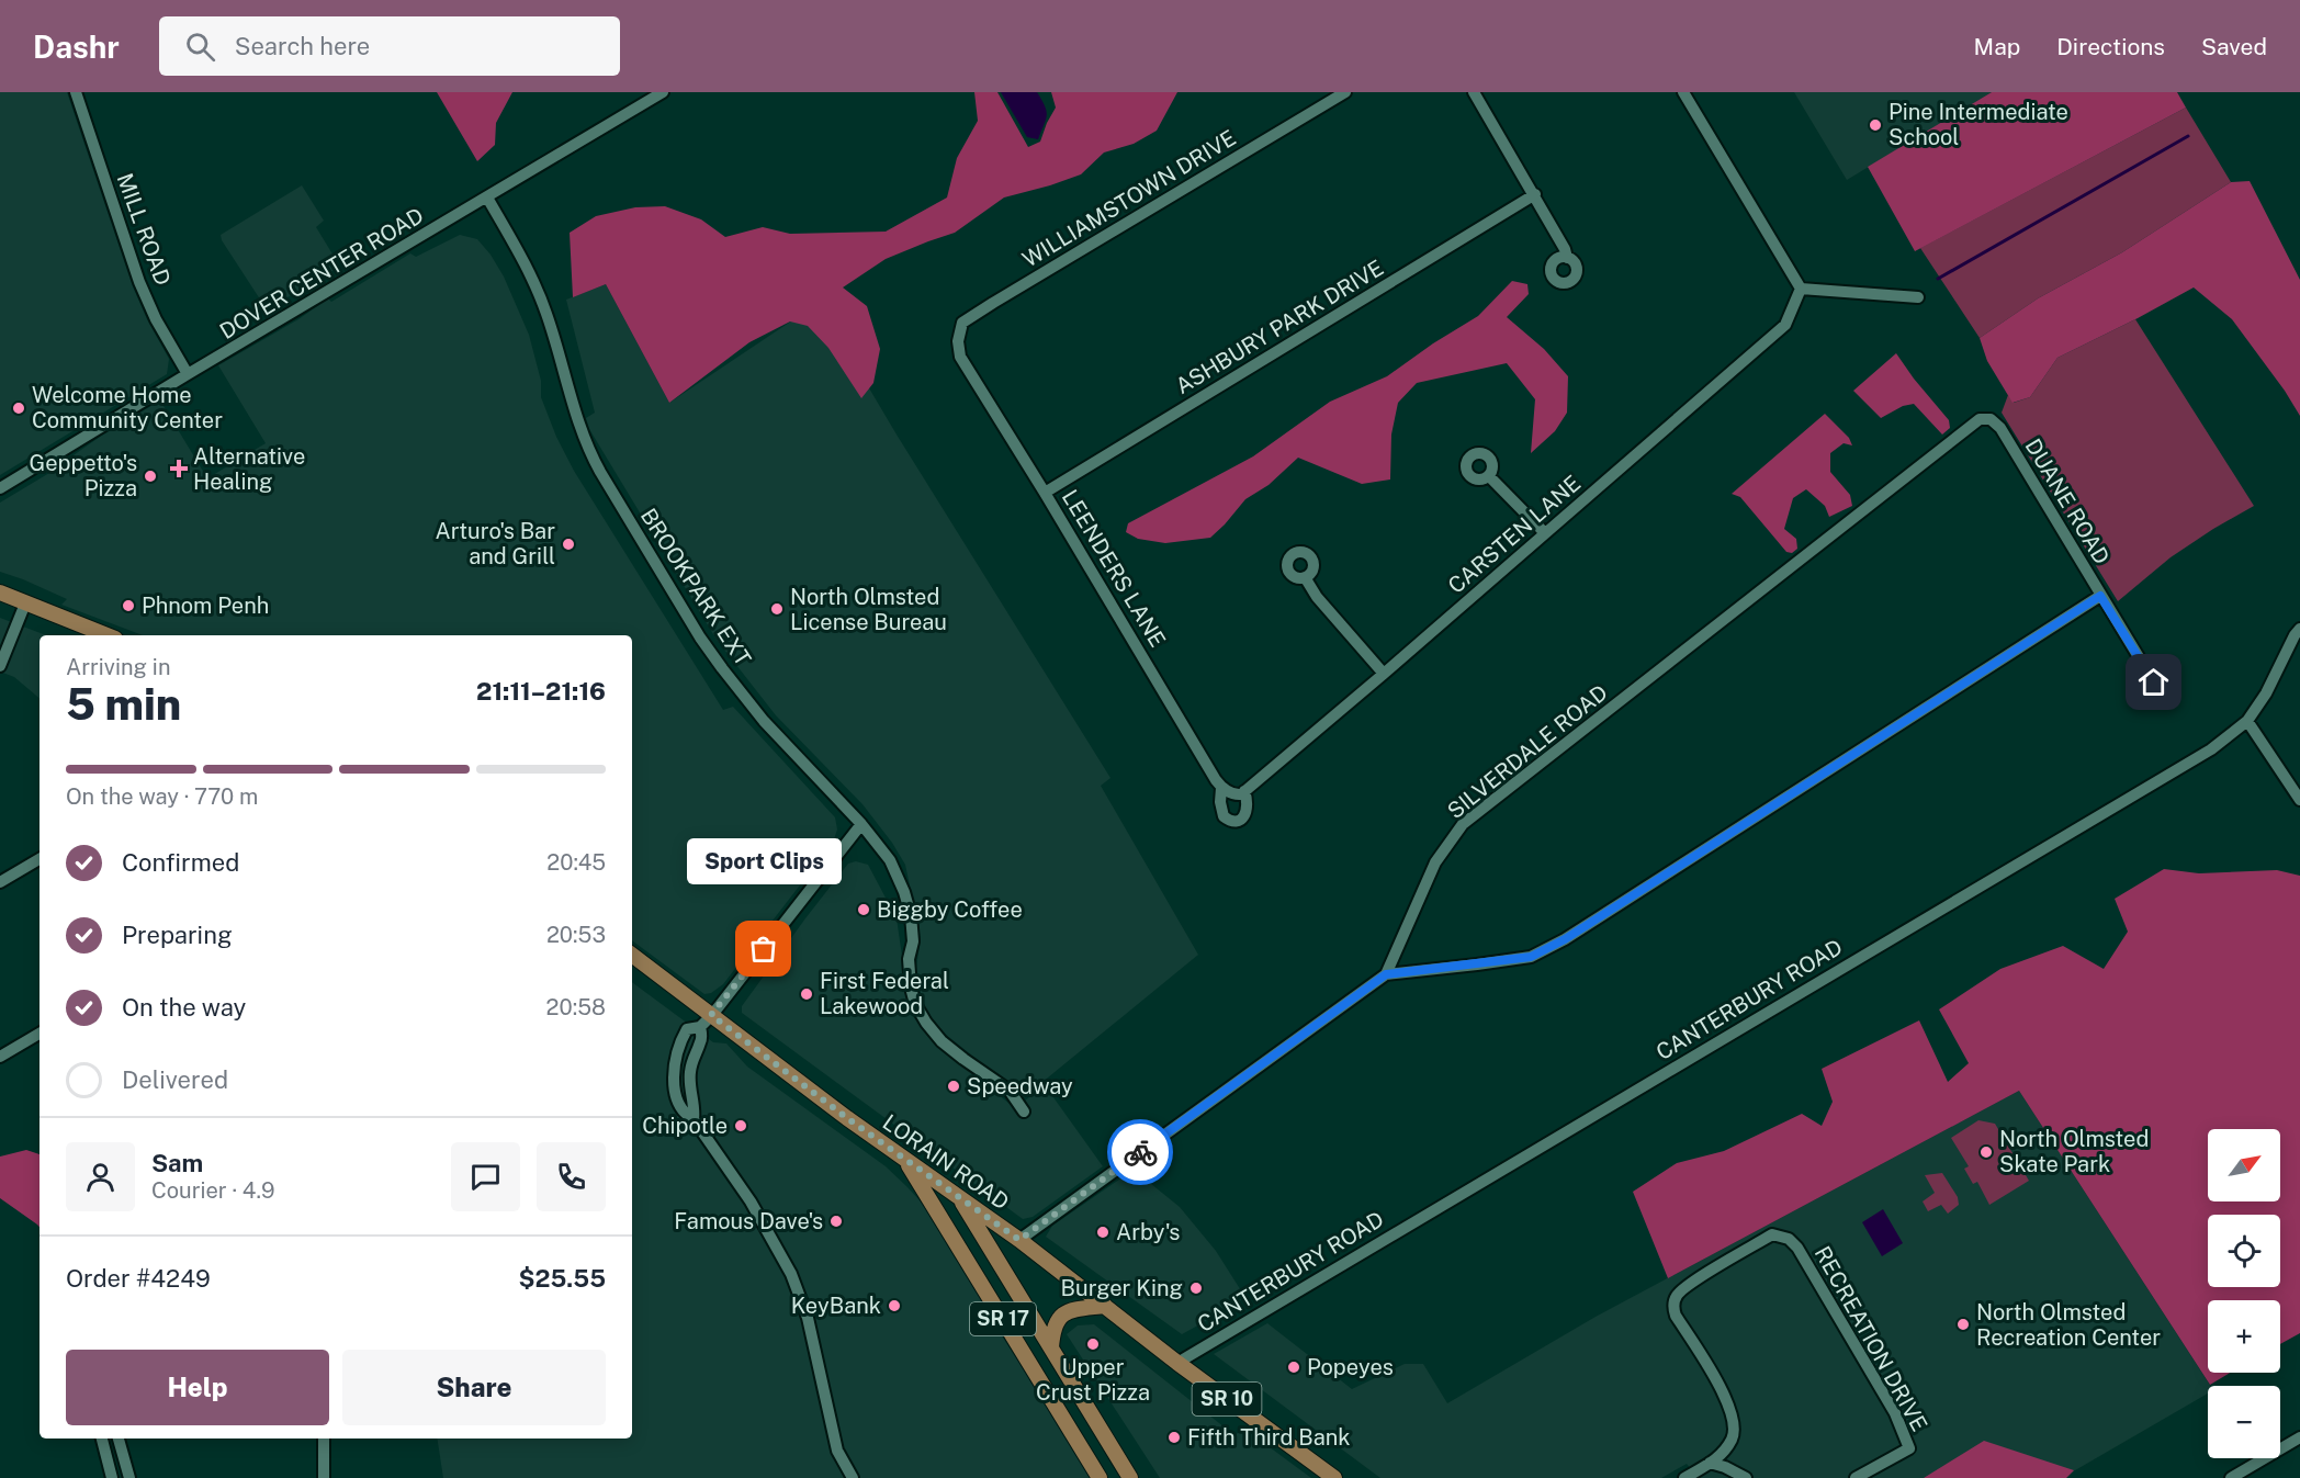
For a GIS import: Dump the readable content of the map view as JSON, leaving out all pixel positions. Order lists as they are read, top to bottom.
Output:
{
  "streets": {
    "main road": ["LORAIN ROAD", "SR 17", "SR 10"],
    "street": [
      "WILLIAMSTOWN DRIVE",
      "MILL ROAD",
      "DOVER CENTER ROAD",
      "ASHBURY PARK DRIVE",
      "DUANE ROAD",
      "CARSTEN LANE",
      "LEENDERS LANE",
      "BROOKPARK EXT",
      "SILVERDALE ROAD",
      "CANTERBURY ROAD",
      "RECREATION DRIVE"
    ]
  },
  "crossings": [
    ["WILLIAMSTOWN DRIVE", "LEENDERS LANE"],
    ["MILL ROAD", "DOVER CENTER ROAD"],
    ["DOVER CENTER ROAD", "BROOKPARK EXT"],
    ["ASHBURY PARK DRIVE", "LEENDERS LANE"],
    ["DUANE ROAD", "SILVERDALE ROAD"],
    ["CARSTEN LANE", "LEENDERS LANE"],
    ["CANTERBURY ROAD", "LORAIN ROAD"],
    ["LORAIN ROAD", "SR 17"]
  ],
  "places": {
    "other": [
      "Pine Intermediate School",
      "Welcome Home Community Center",
      "Geppetto's Pizza",
      "Arturo's Bar and Grill",
      "Phnom Penh",
      "North Olmsted License Bureau",
      "Biggby Coffee",
      "Sport Clips",
      "First Federal Lakewood",
      "Speedway",
      "Chipotle",
      "North Olmsted Skate Park",
      "Famous Dave's",
      "Arby's",
      "Burger King",
      "KeyBank",
      "North Olmsted Recreation Center",
      "Upper Crust Pizza",
      "Popeyes",
      "Fifth Third Bank"
    ],
    "health": ["Alternative Healing"]
  },
  "north": "top right",
  "page": {
    "header": "Dashr",
    "search": "Search here",
    "nav": ["Map", "Directions", "Saved"],
    "heading": ["5 min", "Arriving in", "21:11–21:16"],
    "panel": [
      "Sam",
      "Courier · 4.9",
      "Order #4249",
      "$25.55"
    ],
    "bar": "On the way · 770 m",
    "list": [
      ["Confirmed", "20:45"],
      ["Preparing", "20:53"],
      ["On the way", "20:58"],
      "Delivered"
    ],
    "bubble": "Sport Clips",
    "map_buttons": ["+", "−"],
    "buttons": ["Help", "Share"]
  }
}
